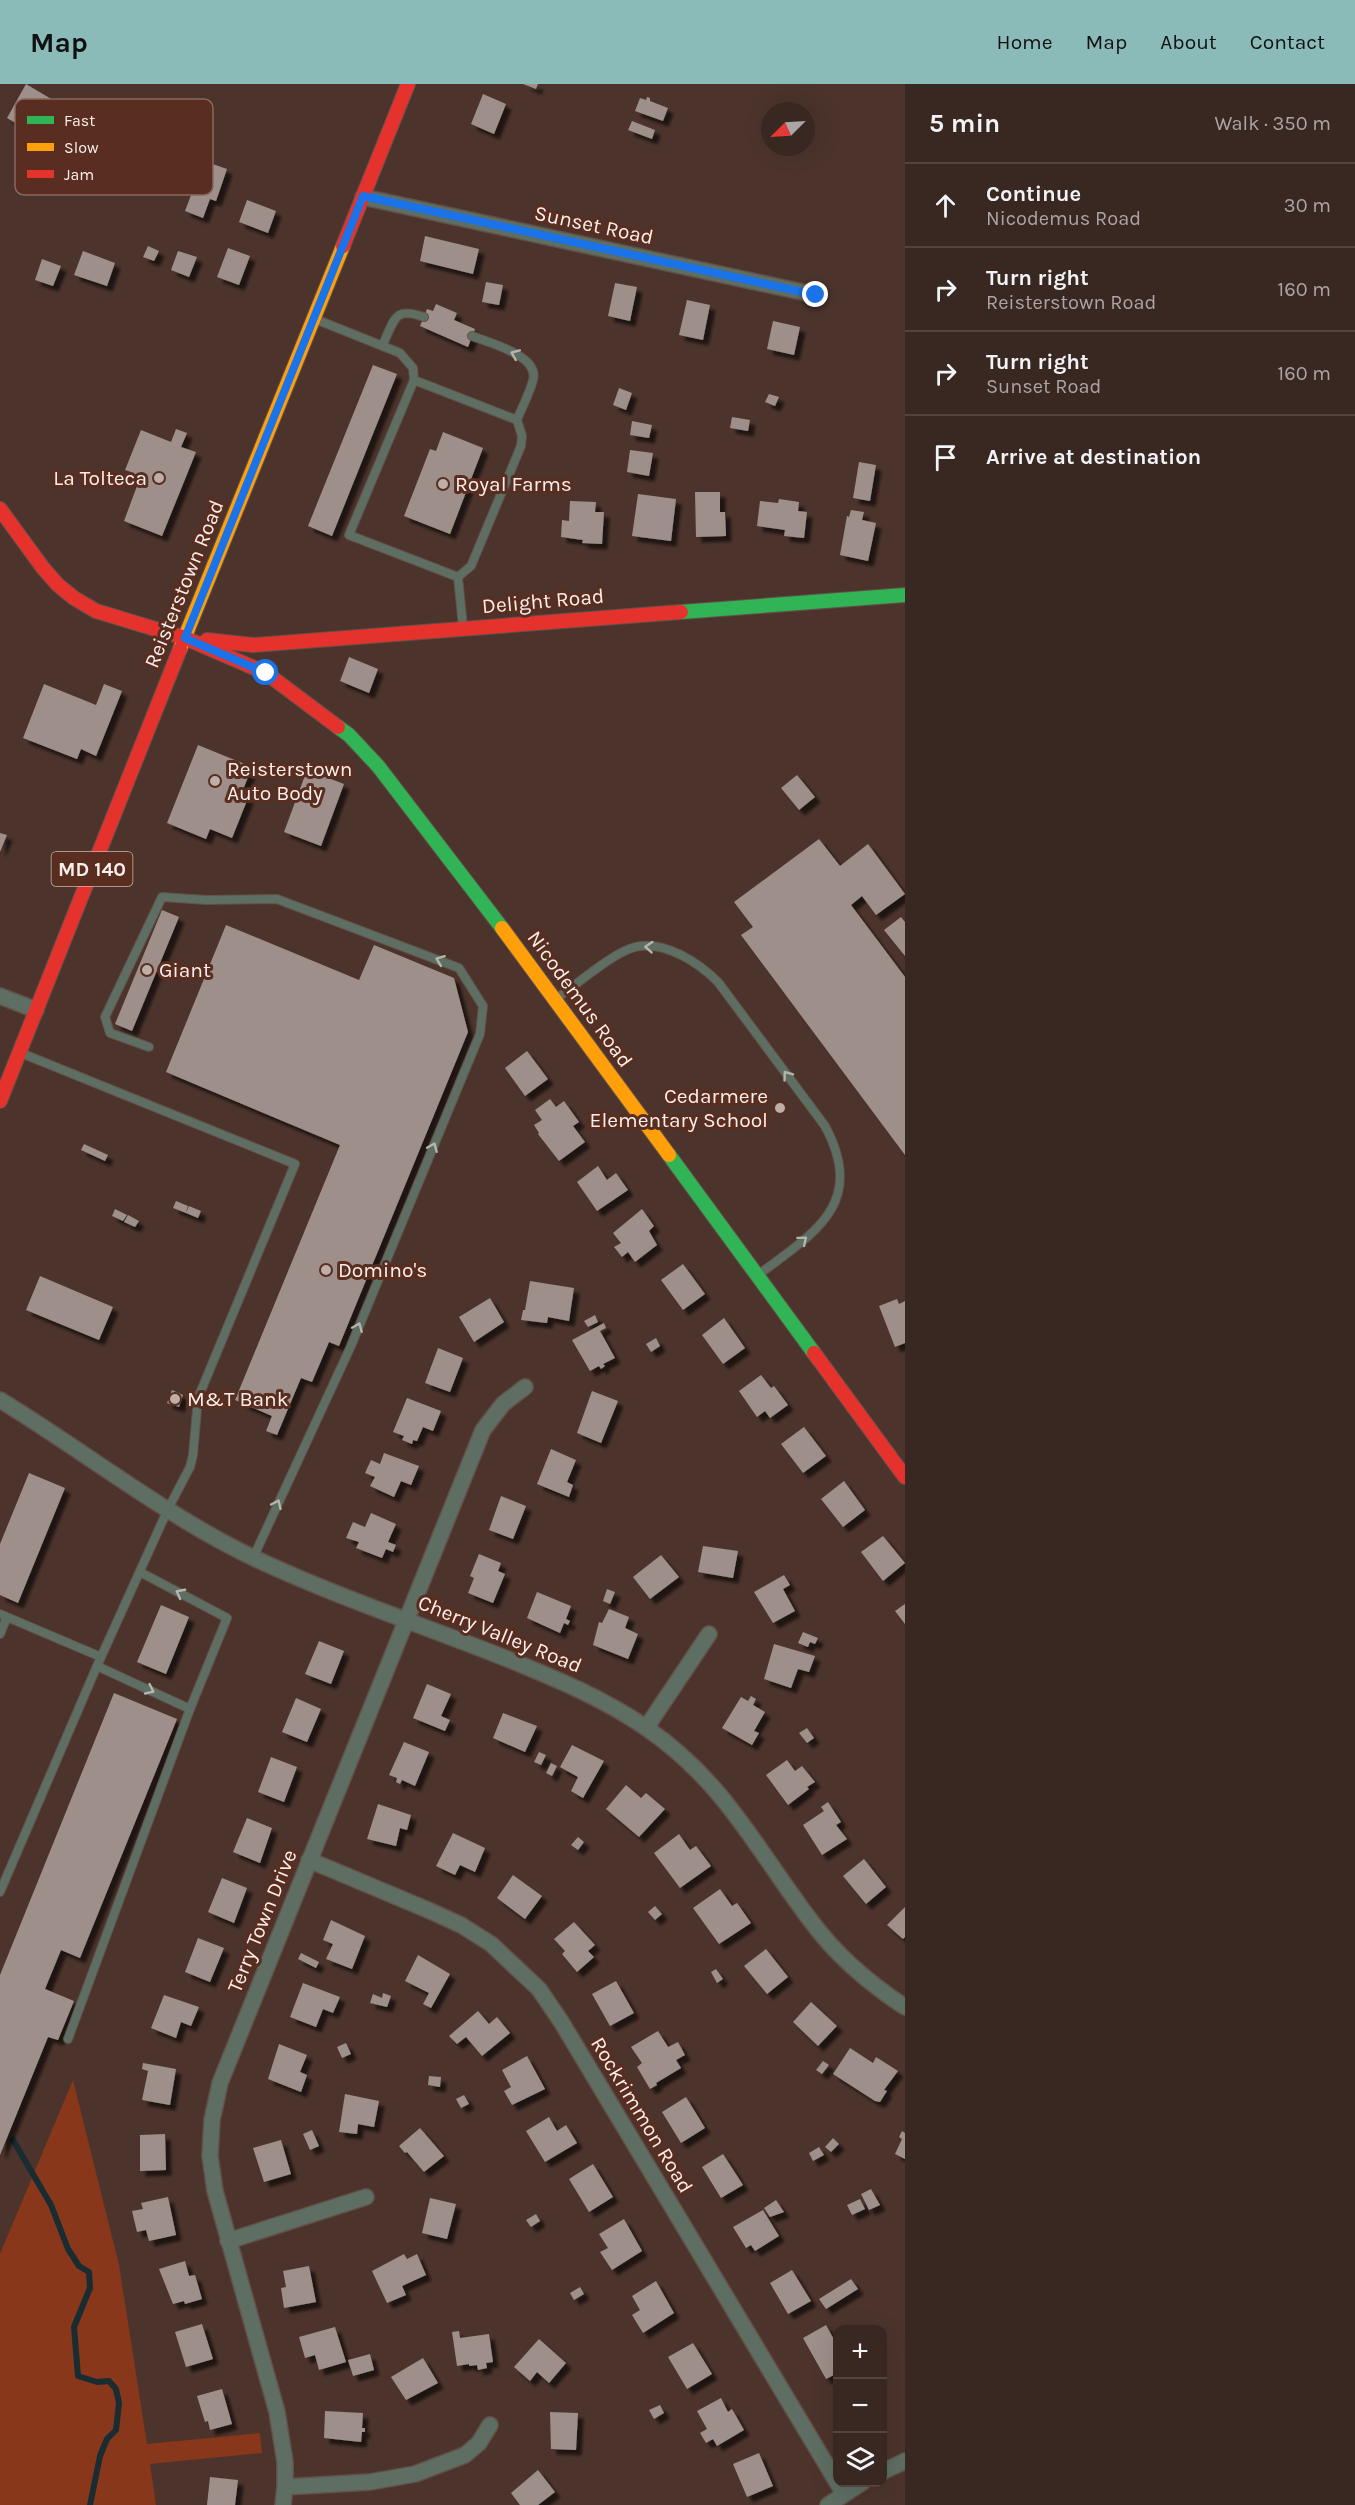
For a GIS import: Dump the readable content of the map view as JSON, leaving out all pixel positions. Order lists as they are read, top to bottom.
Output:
{
  "streets": {
    "street": [
      "Sunset Road",
      "Reisterstown Road",
      "Delight Road",
      "MD 140",
      "Nicodemus Road",
      "Cherry Valley Road",
      "Terry Town Drive",
      "Rockrimmon Road"
    ]
  },
  "crossings": [
    ["Sunset Road", "Reisterstown Road"],
    ["Reisterstown Road", "Delight Road"],
    ["Reisterstown Road", "Nicodemus Road"],
    ["Delight Road", "Nicodemus Road"],
    ["Cherry Valley Road", "Terry Town Drive"],
    ["Terry Town Drive", "Rockrimmon Road"]
  ],
  "places": [
    "La Tolteca",
    "Royal Farms",
    "Reisterstown Auto Body",
    "Giant",
    "Cedarmere Elementary School",
    "Domino's",
    "M&T Bank"
  ],
  "legend": ["Fast", "Slow", "Jam"],
  "north": "bottom left",
  "page": {
    "header": "Map",
    "nav": [
      "Home",
      "Map",
      "About",
      "Contact"
    ],
    "heading": ["5 min", "Walk · 350 m"],
    "list": [
      ["Continue", "Nicodemus Road", "30 m"],
      ["Turn right", "Reisterstown Road", "160 m"],
      ["Turn right", "Sunset Road", "160 m"],
      "Arrive at destination"
    ],
    "map_buttons": ["+", "−"]
  }
}
